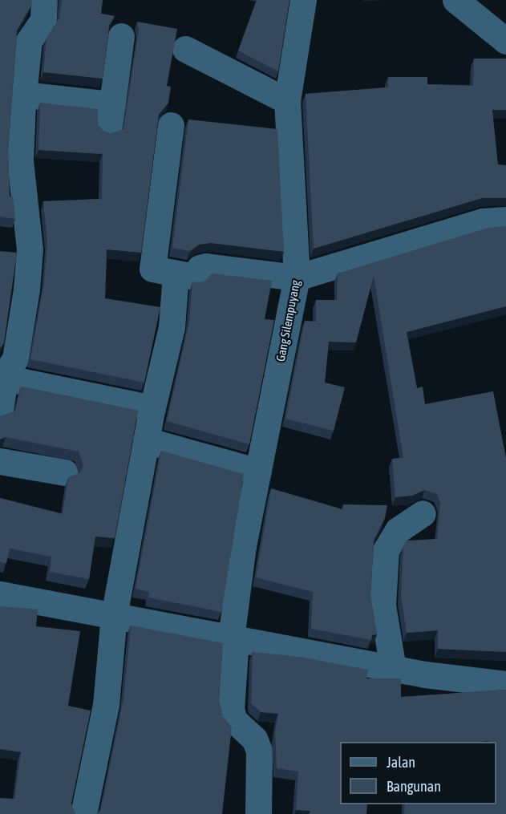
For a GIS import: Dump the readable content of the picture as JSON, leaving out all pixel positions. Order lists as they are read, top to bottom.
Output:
{
  "streets": {
    "street": ["Gang Silempuyang"]
  },
  "legend": ["Jalan", "Bangunan"]
}
